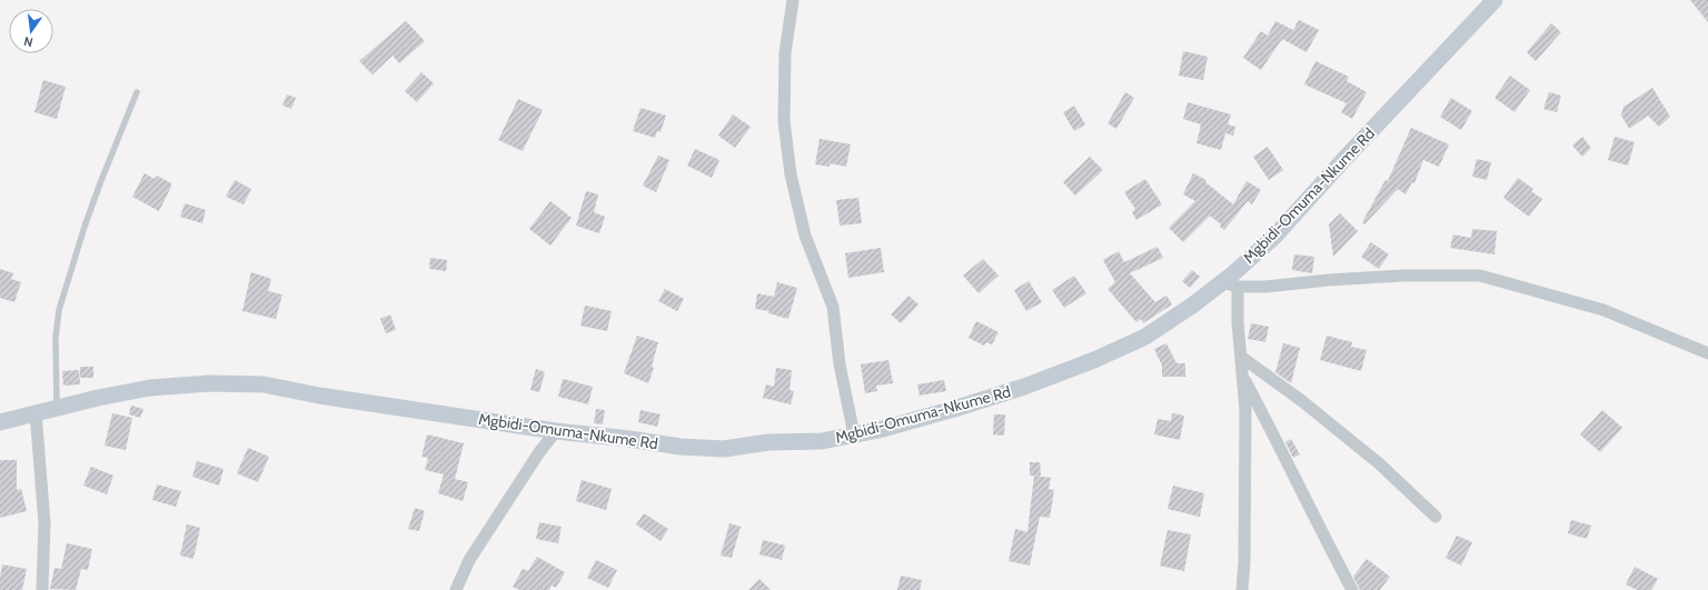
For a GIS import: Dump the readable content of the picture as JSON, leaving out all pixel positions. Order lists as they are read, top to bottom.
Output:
{
  "streets": {
    "street": ["Mgbidi-Omuma-Nkume Rd"]
  },
  "north": "bottom"
}
